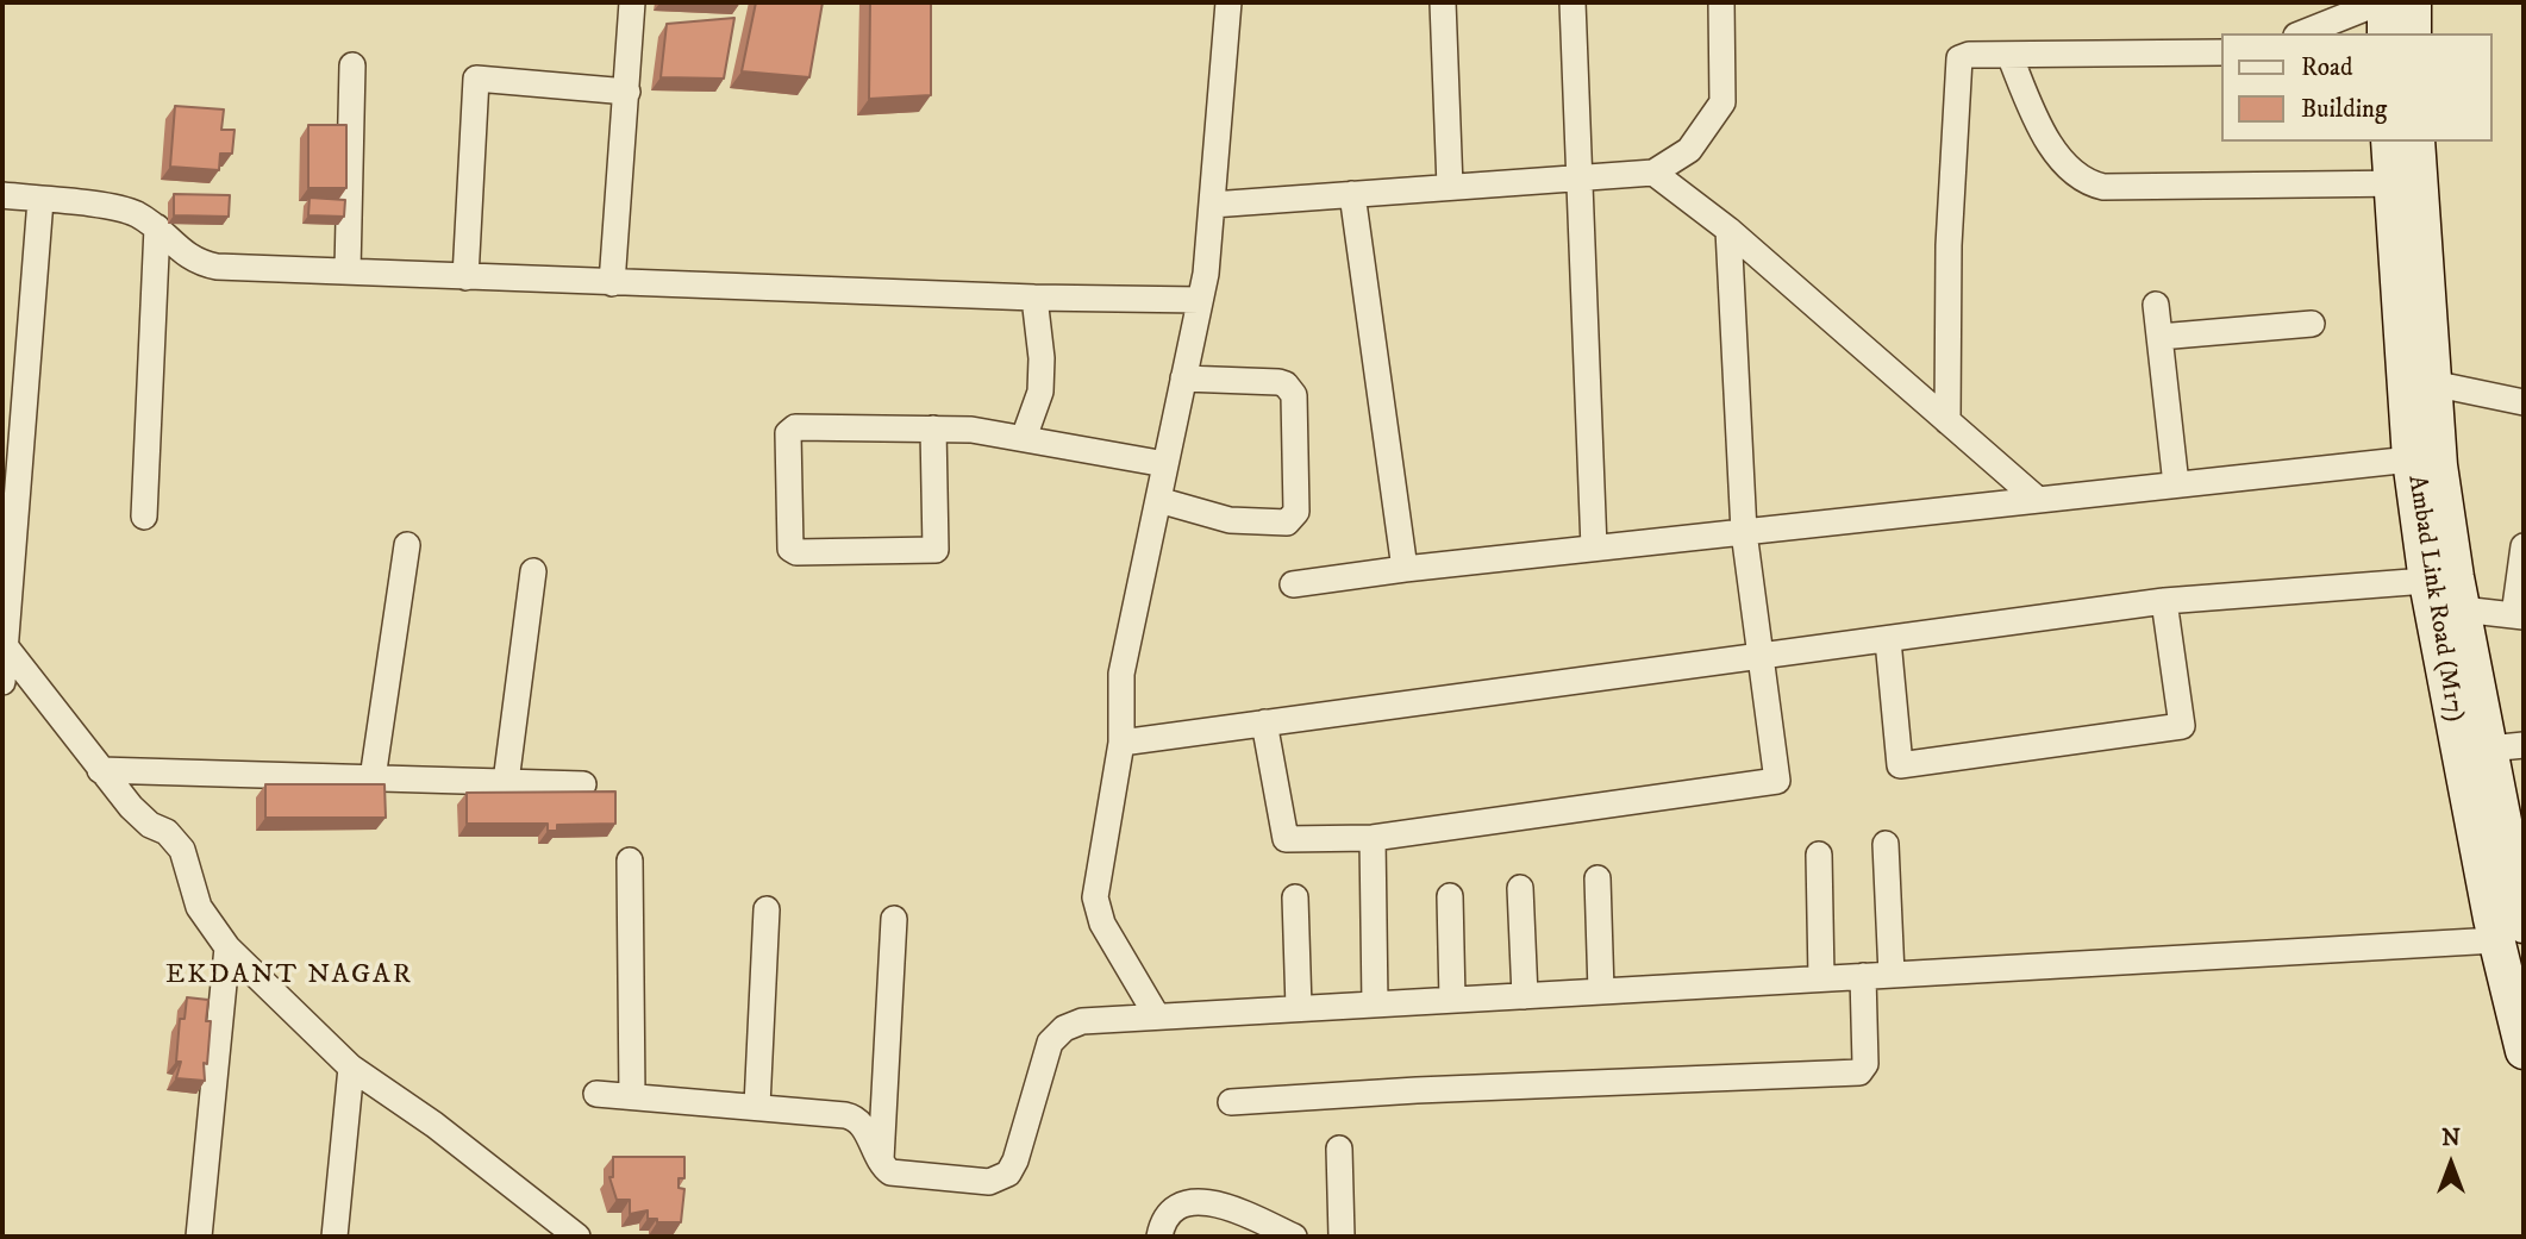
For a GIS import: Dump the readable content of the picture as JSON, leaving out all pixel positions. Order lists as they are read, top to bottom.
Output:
{
  "streets": {
    "main road": ["Ambad Link Road (M17)"]
  },
  "districts": ["EKDANT NAGAR"],
  "legend": ["Road", "Building"],
  "north": "top"
}
